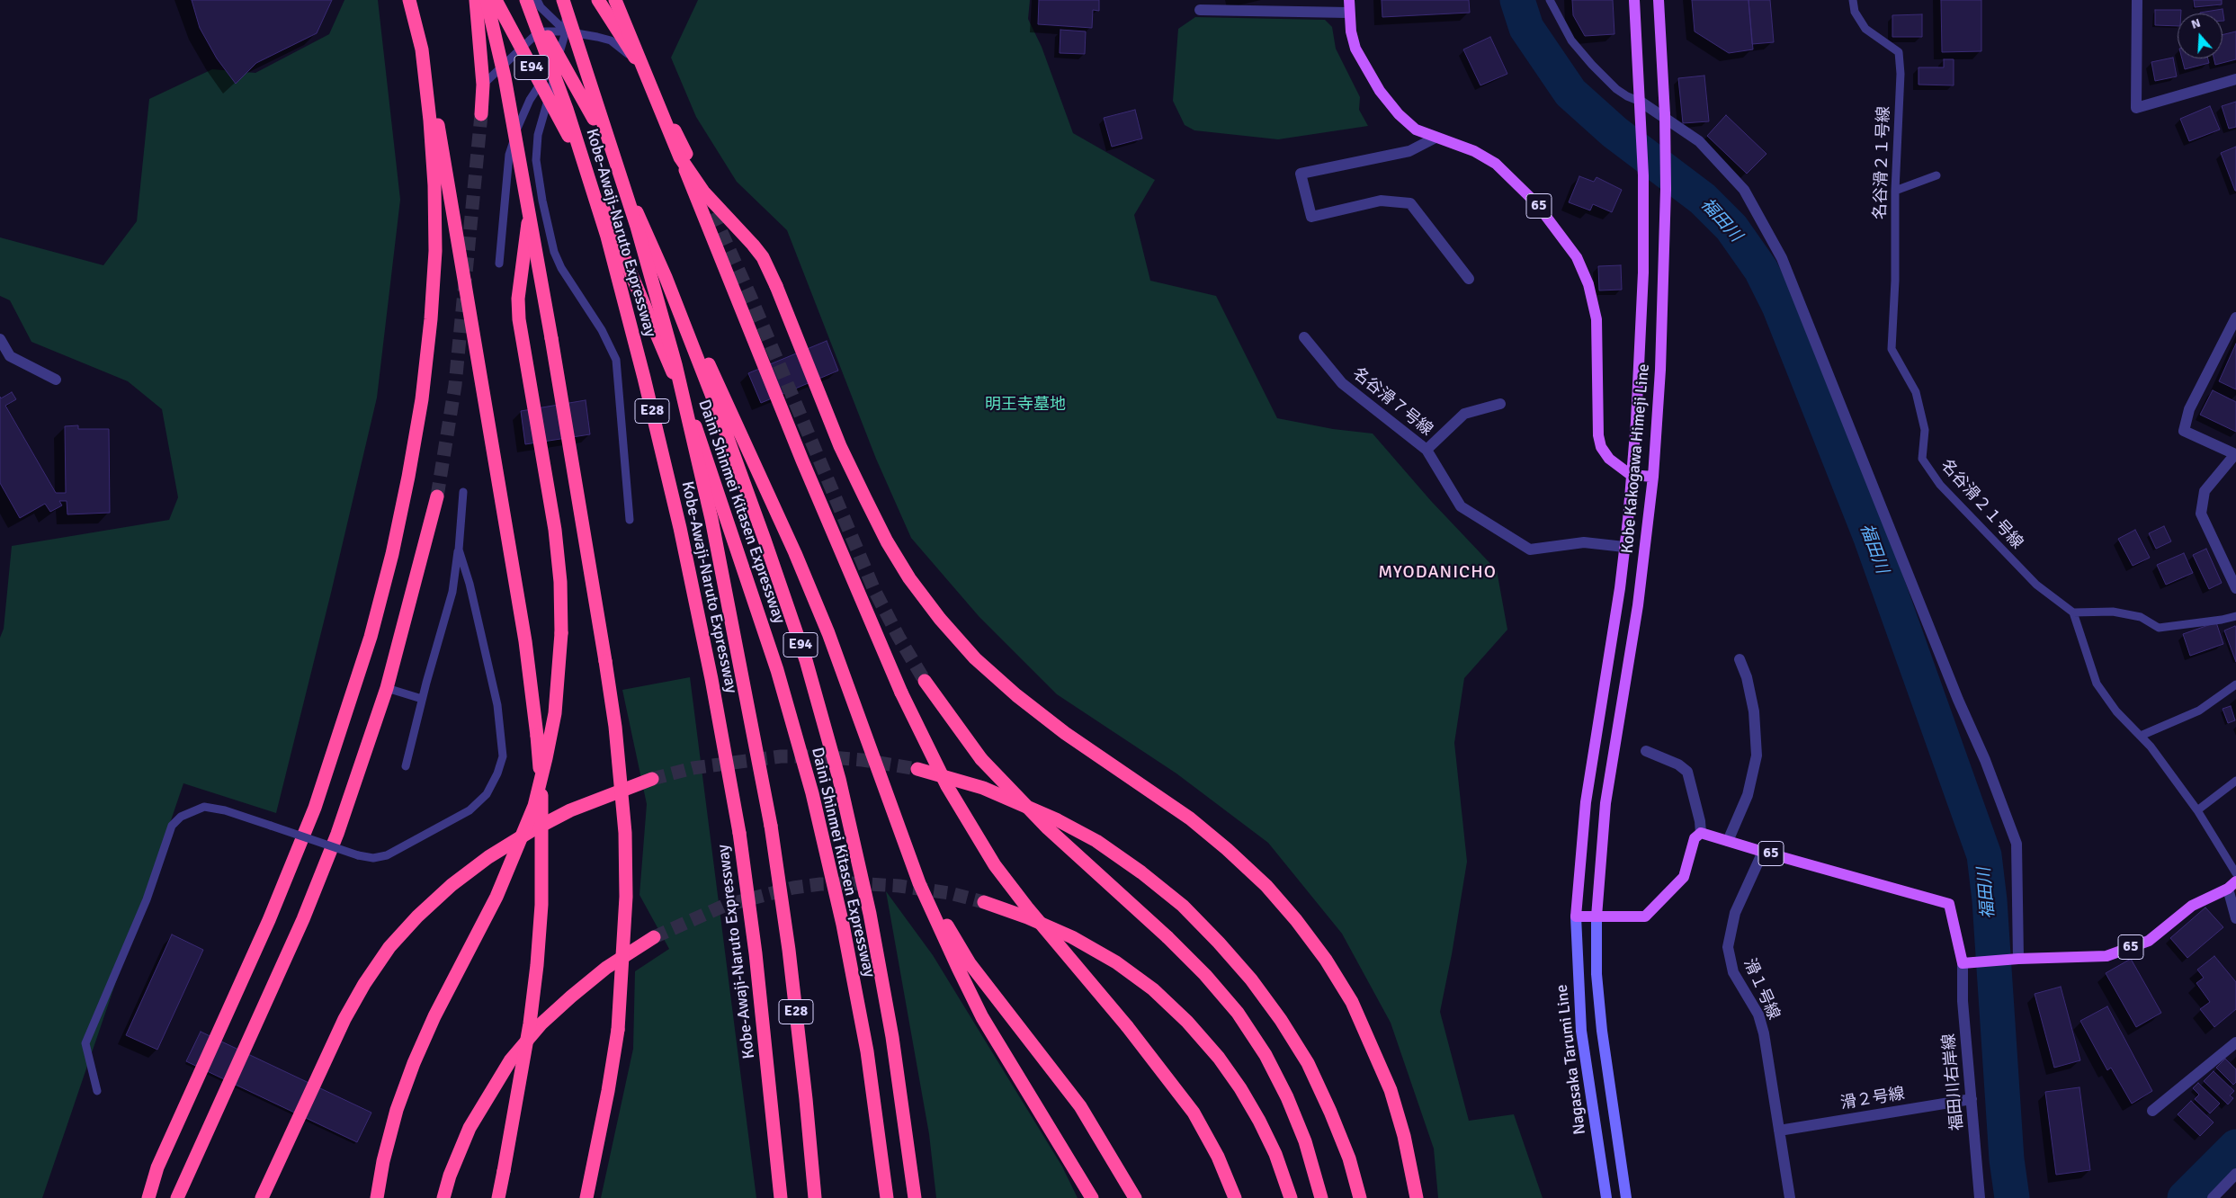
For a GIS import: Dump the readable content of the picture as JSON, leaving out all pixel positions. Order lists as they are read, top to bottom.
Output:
{
  "streets": {
    "highway": [
      "E94",
      "Kobe-Awaji-Naruto Expressway",
      "E28",
      "Daini Shinmei Kitasen Expressway"
    ],
    "main road": ["65", "Kobe Kakogawa Himeji Line", "Nagasaka Tarumi Line"],
    "street": [
      "名谷滑７号線",
      "滑１号線",
      "福田川右岸線",
      "滑２号線"
    ],
    "lane": ["名谷滑２１号線"]
  },
  "crossings": [
    ["65", "滑１号線"],
    ["65", "福田川右岸線"],
    ["Kobe-Awaji-Naruto Expressway", "Daini Shinmei Kitasen Expressway"],
    ["名谷滑７号線", "Kobe Kakogawa Himeji Line"],
    ["Kobe Kakogawa Himeji Line", "Nagasaka Tarumi Line"],
    ["滑１号線", "滑２号線"],
    ["福田川右岸線", "滑２号線"]
  ],
  "districts": ["MYODANICHO"],
  "water": ["福田川"],
  "parks": ["明王寺墓地"],
  "north": "top"
}
